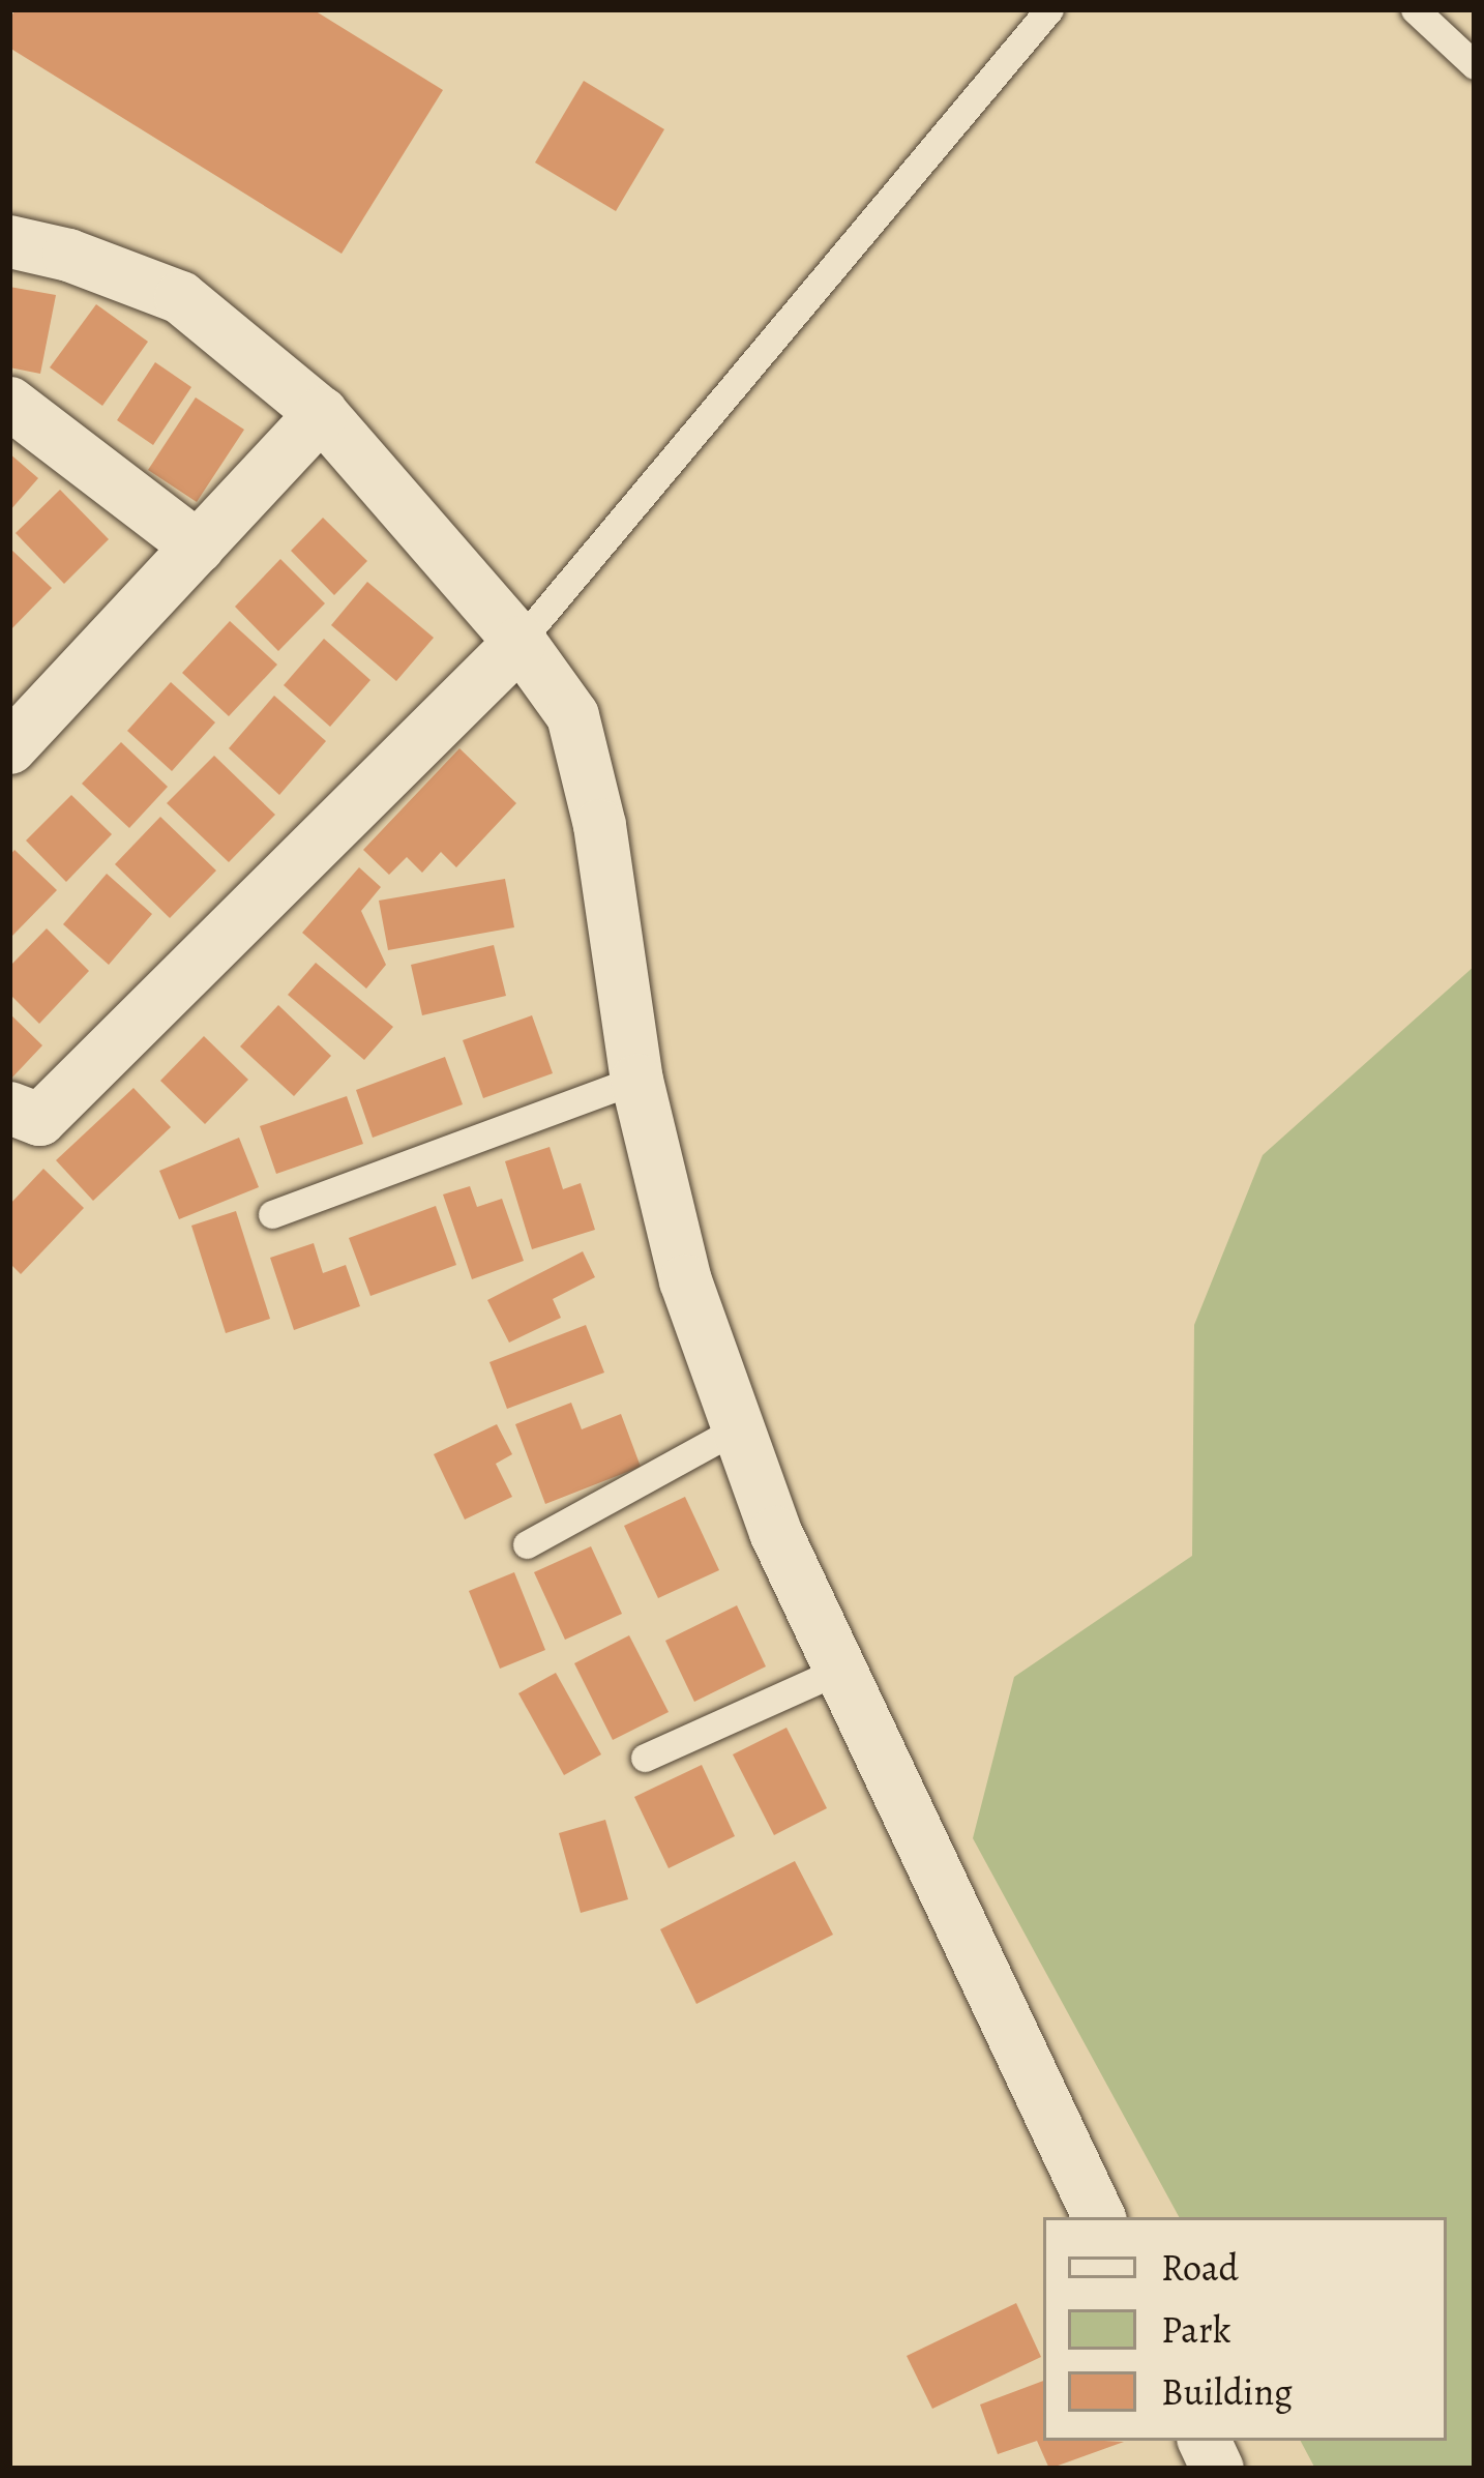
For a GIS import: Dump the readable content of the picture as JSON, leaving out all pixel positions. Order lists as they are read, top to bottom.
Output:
{
  "legend": ["Road", "Park", "Building"]
}
